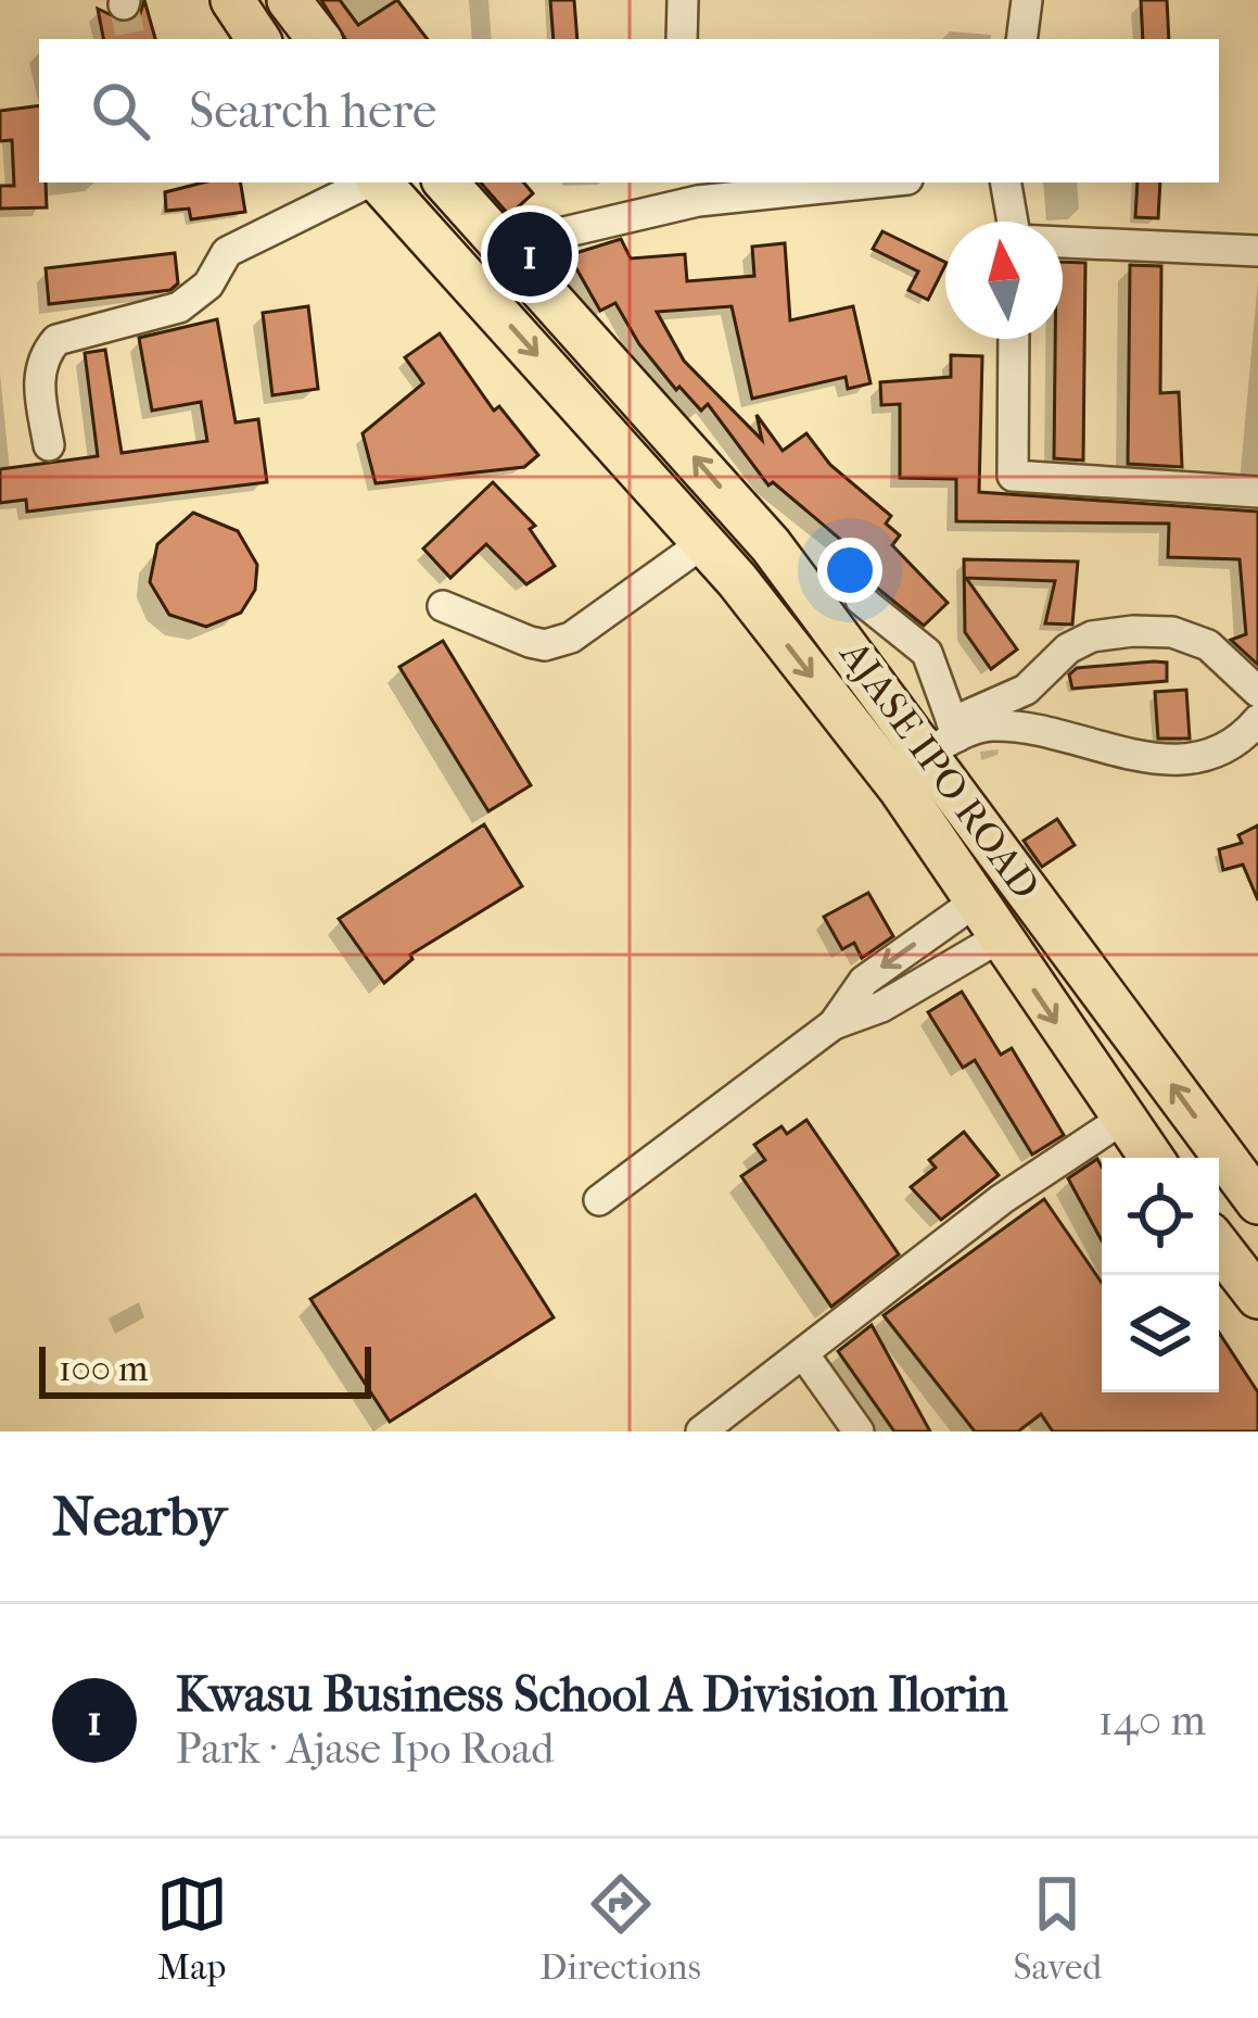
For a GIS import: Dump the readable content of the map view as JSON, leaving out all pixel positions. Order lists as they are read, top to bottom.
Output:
{
  "streets": {
    "highway": ["AJASE IPO ROAD"]
  },
  "scale_bar": "100 m",
  "north": "top",
  "page": {
    "search": "Search here",
    "pins": "1",
    "scale": "100 m",
    "heading": "Nearby",
    "list": [
      {
        "mark": "1",
        "name": "Kwasu Business School A Division Ilorin",
        "note": "Park · Ajase Ipo Road",
        "value": "140 m"
      }
    ],
    "nav": ["Map", "Directions", "Saved"]
  }
}
